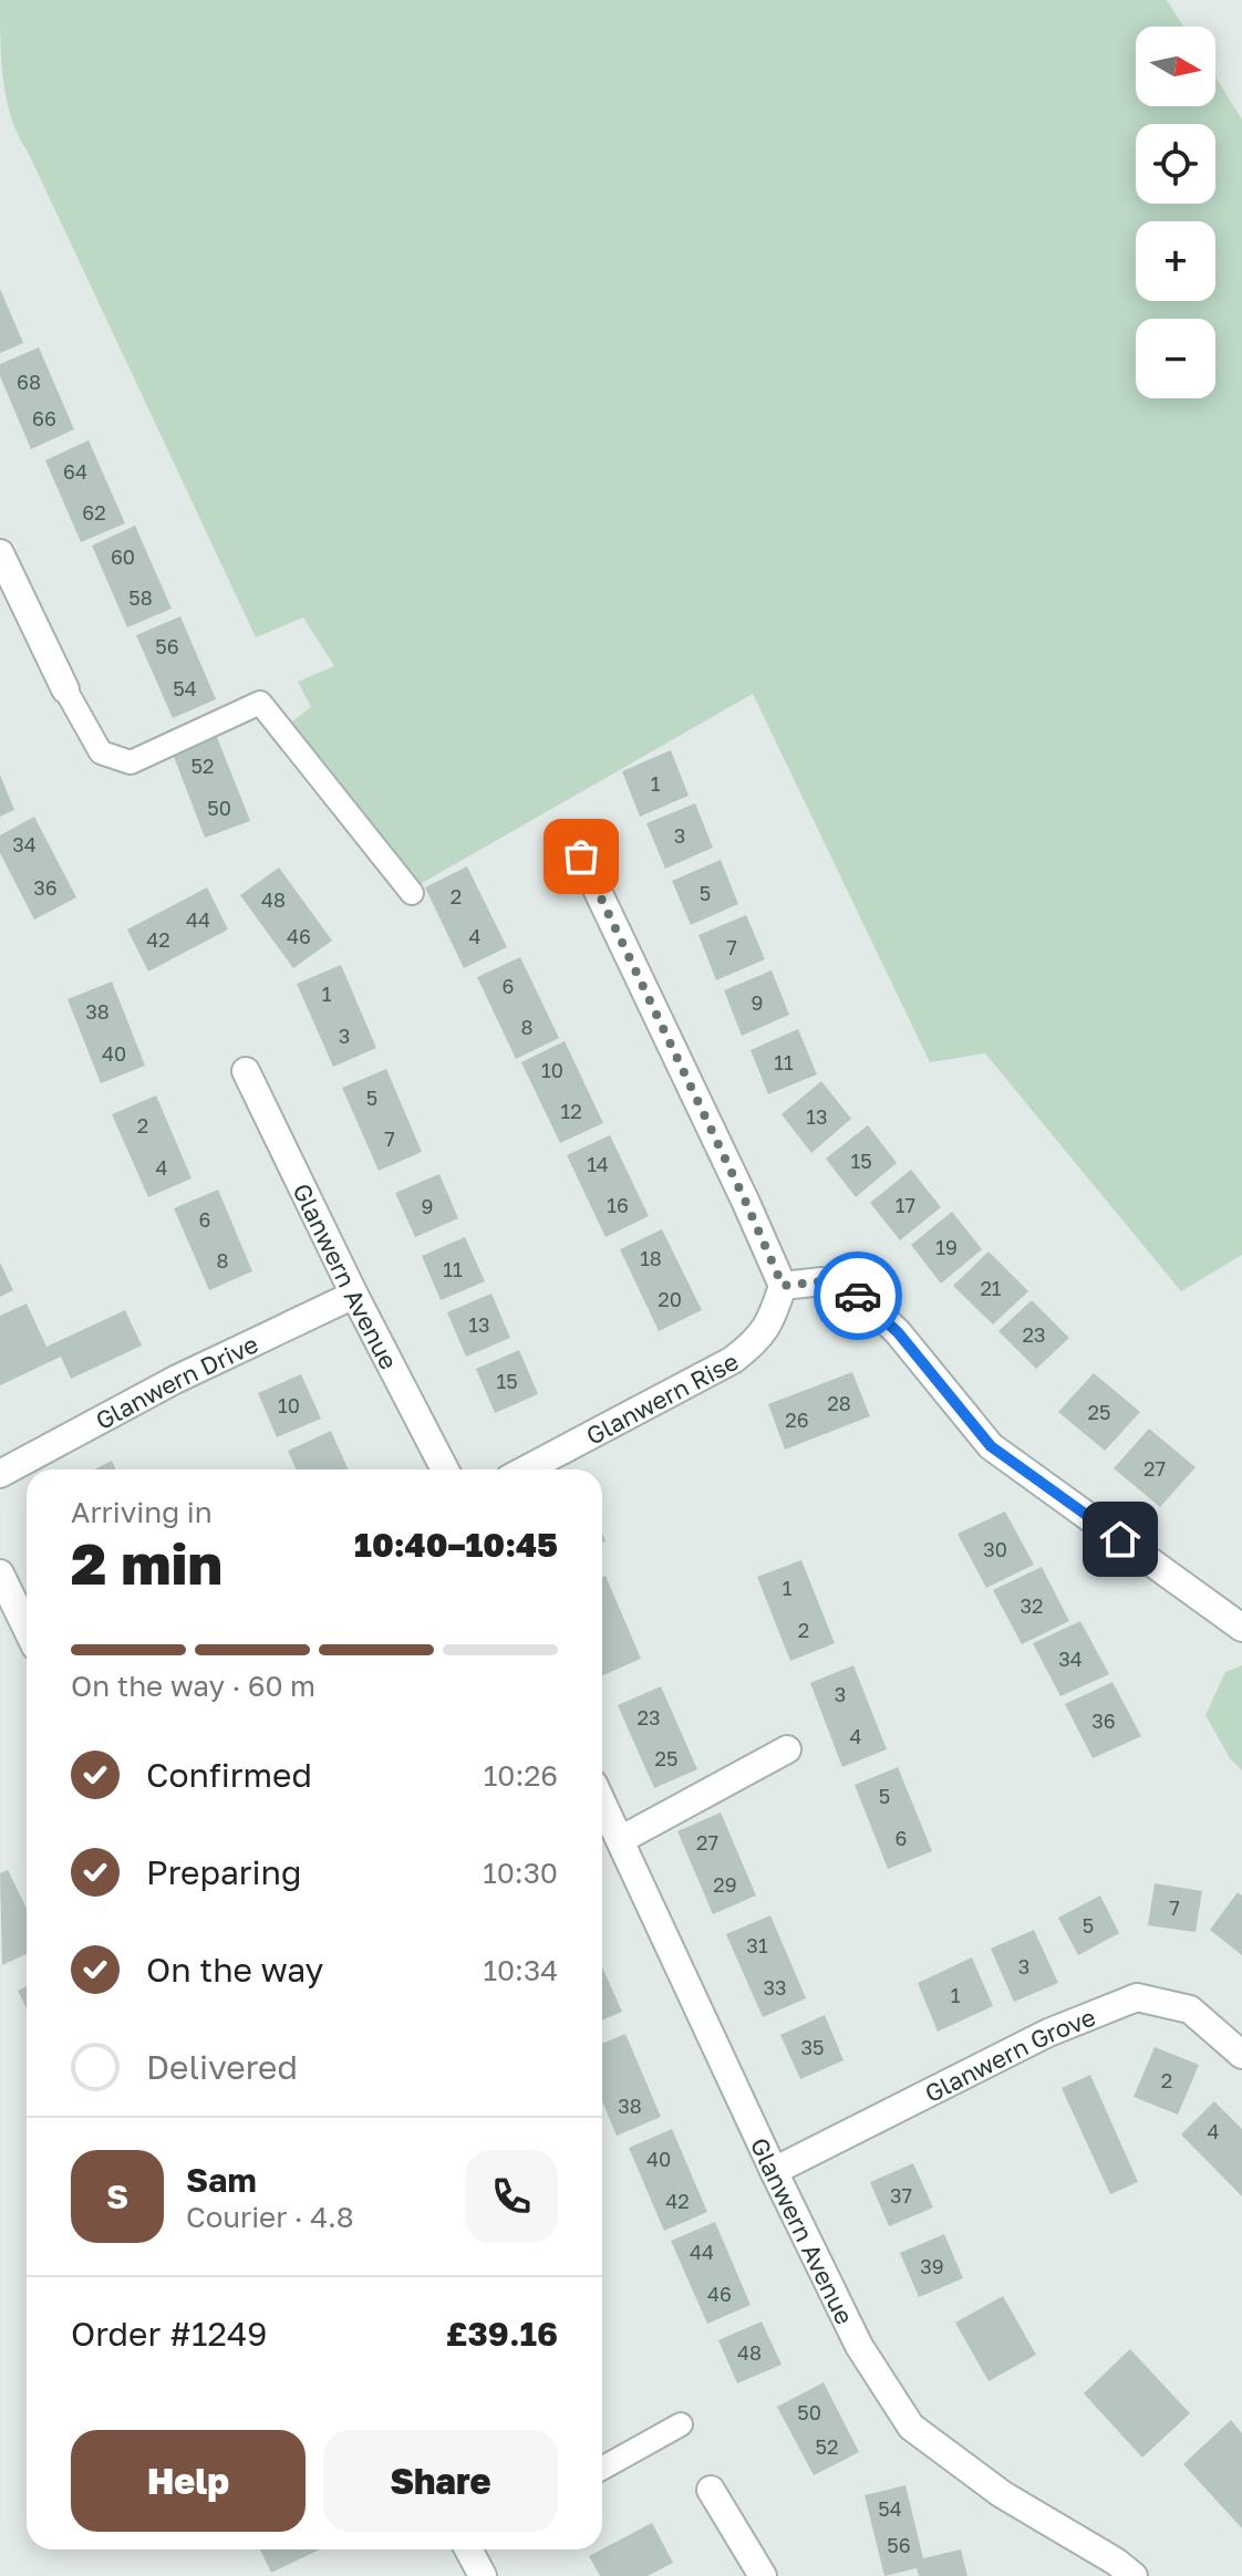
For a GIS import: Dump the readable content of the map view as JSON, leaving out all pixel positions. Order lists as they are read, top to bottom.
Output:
{
  "streets": {
    "street": [
      "Glanwern Avenue",
      "Glanwern Drive",
      "Glanwern Rise",
      "Glanwern Grove"
    ]
  },
  "crossings": [
    ["Glanwern Avenue", "Glanwern Drive"],
    ["Glanwern Avenue", "Glanwern Grove"]
  ],
  "house_numbers": [
    "68",
    "66",
    "64",
    "62",
    "60",
    "58",
    "56",
    "54",
    "52",
    "1",
    "50",
    "3",
    "34",
    "36",
    "5",
    "2",
    "48",
    "44",
    "46",
    "4",
    "42",
    "7",
    "6",
    "1",
    "9",
    "38",
    "8",
    "3",
    "40",
    "11",
    "10",
    "5",
    "12",
    "13",
    "2",
    "7",
    "15",
    "14",
    "4",
    "16",
    "17",
    "9",
    "6",
    "19",
    "18",
    "8",
    "11",
    "21",
    "20",
    "13",
    "23",
    "15",
    "28",
    "10",
    "25",
    "26",
    "27",
    "30",
    "1",
    "32",
    "2",
    "34",
    "3",
    "23",
    "36",
    "4",
    "25",
    "5",
    "6",
    "27",
    "29",
    "7",
    "5",
    "31",
    "3",
    "33",
    "1",
    "35",
    "2",
    "38",
    "4",
    "40",
    "37",
    "42",
    "44",
    "39",
    "46",
    "48",
    "50",
    "52",
    "54",
    "56"
  ],
  "north": "right",
  "page": {
    "map_buttons": ["+", "−"],
    "heading": ["2 min", "Arriving in", "10:40–10:45"],
    "panel": [
      "Sam",
      "Courier · 4.8",
      "Order #1249",
      "£39.16"
    ],
    "bar": "On the way · 60 m",
    "list": [
      ["Confirmed", "10:26"],
      ["Preparing", "10:30"],
      ["On the way", "10:34"],
      "Delivered"
    ],
    "round": "S",
    "buttons": ["Help", "Share"]
  }
}
